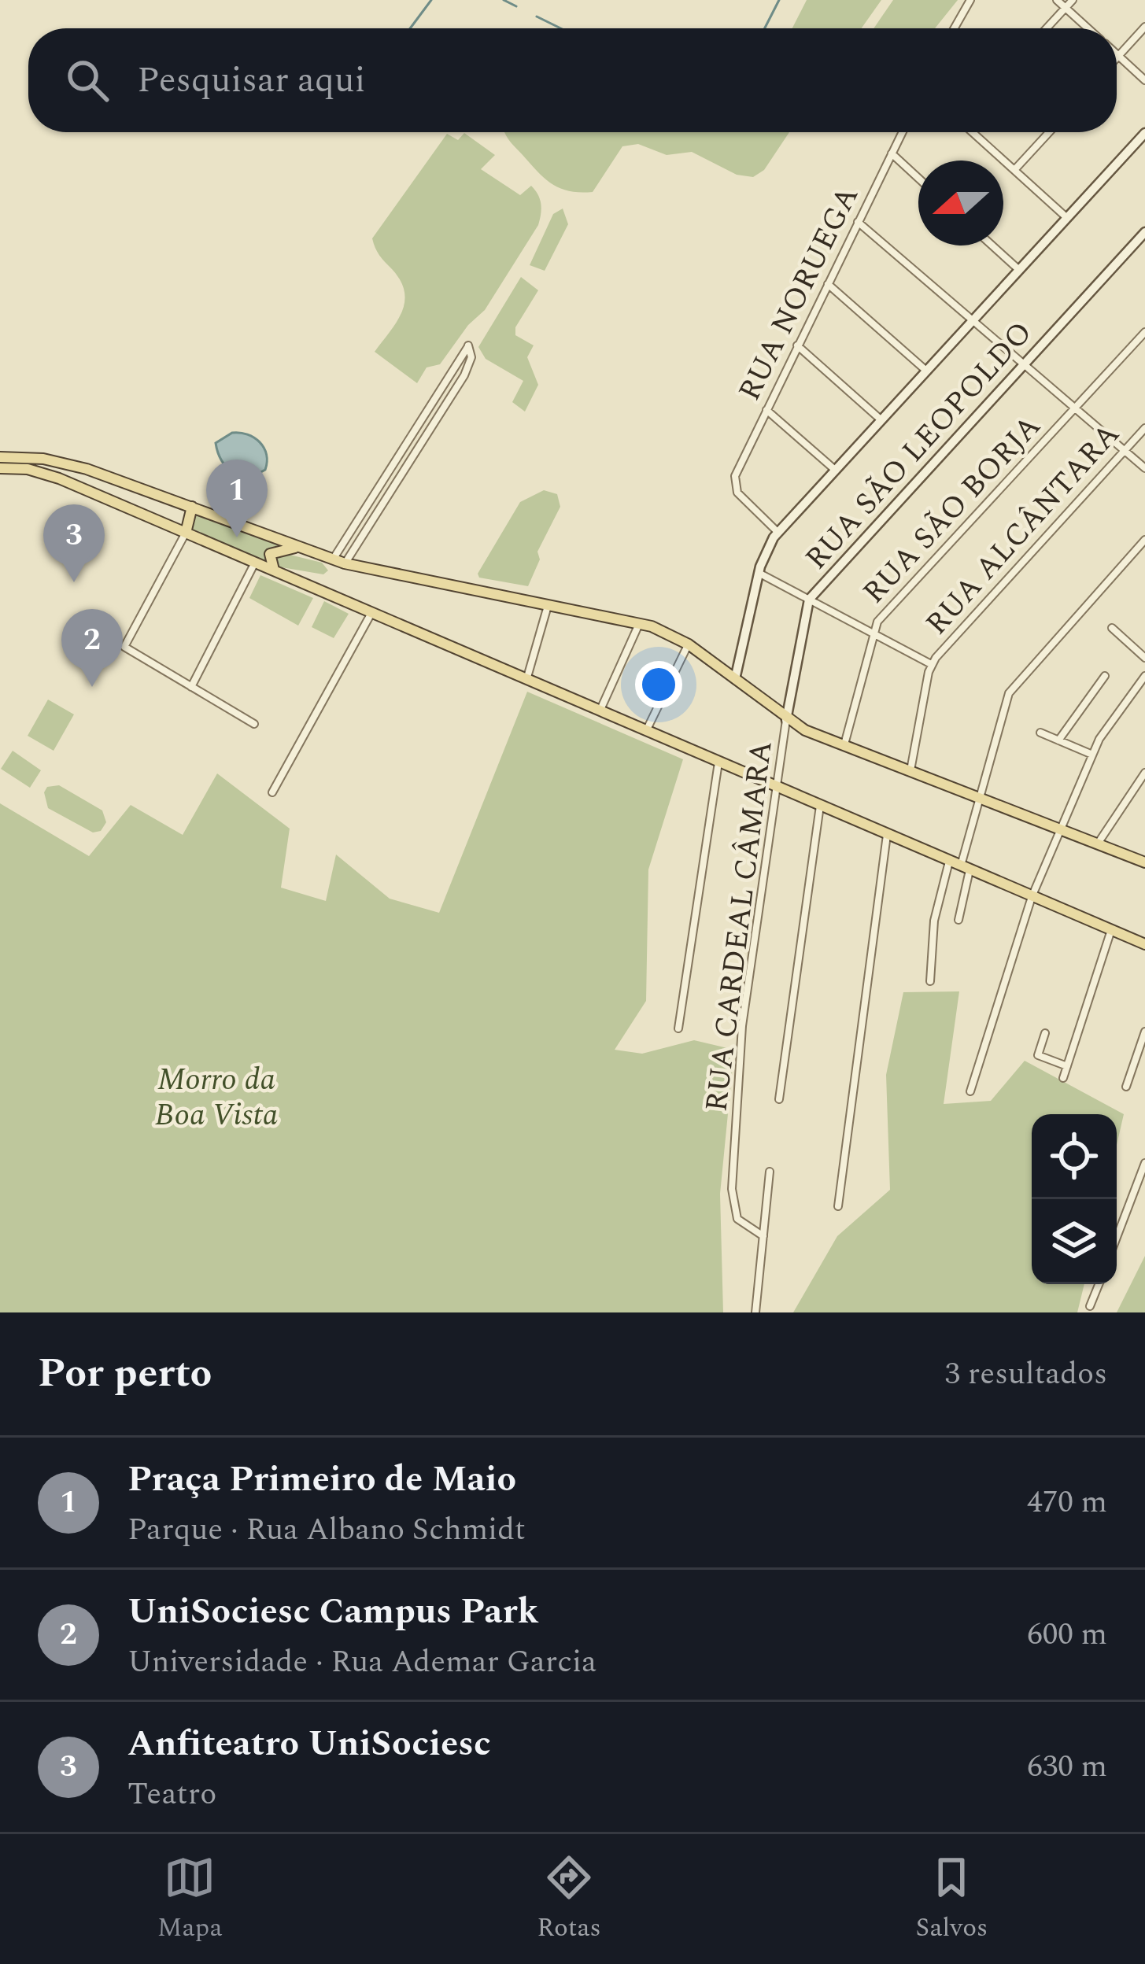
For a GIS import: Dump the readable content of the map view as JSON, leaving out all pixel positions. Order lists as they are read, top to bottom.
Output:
{
  "streets": {
    "street": [
      "RUA NORUEGA",
      "RUA SÃO LEOPOLDO",
      "RUA SÃO BORJA",
      "RUA ALCÂNTARA",
      "RUA CARDEAL CÂMARA"
    ]
  },
  "crossings": [
    ["RUA SÃO LEOPOLDO", "RUA CARDEAL CÂMARA"]
  ],
  "parks": ["Morro da Boa Vista"],
  "north": "left",
  "page": {
    "search": "Pesquisar aqui",
    "pins": ["1", "3", "2"],
    "heading": ["Por perto", "3 resultados"],
    "list": [
      {
        "mark": "1",
        "name": "Praça Primeiro de Maio",
        "note": "Parque · Rua Albano Schmidt",
        "value": "470 m"
      },
      {
        "mark": "2",
        "name": "UniSociesc Campus Park",
        "note": "Universidade · Rua Ademar Garcia",
        "value": "600 m"
      },
      {
        "mark": "3",
        "name": "Anfiteatro UniSociesc",
        "note": "Teatro",
        "value": "630 m"
      }
    ],
    "nav": ["Mapa", "Rotas", "Salvos"]
  }
}
